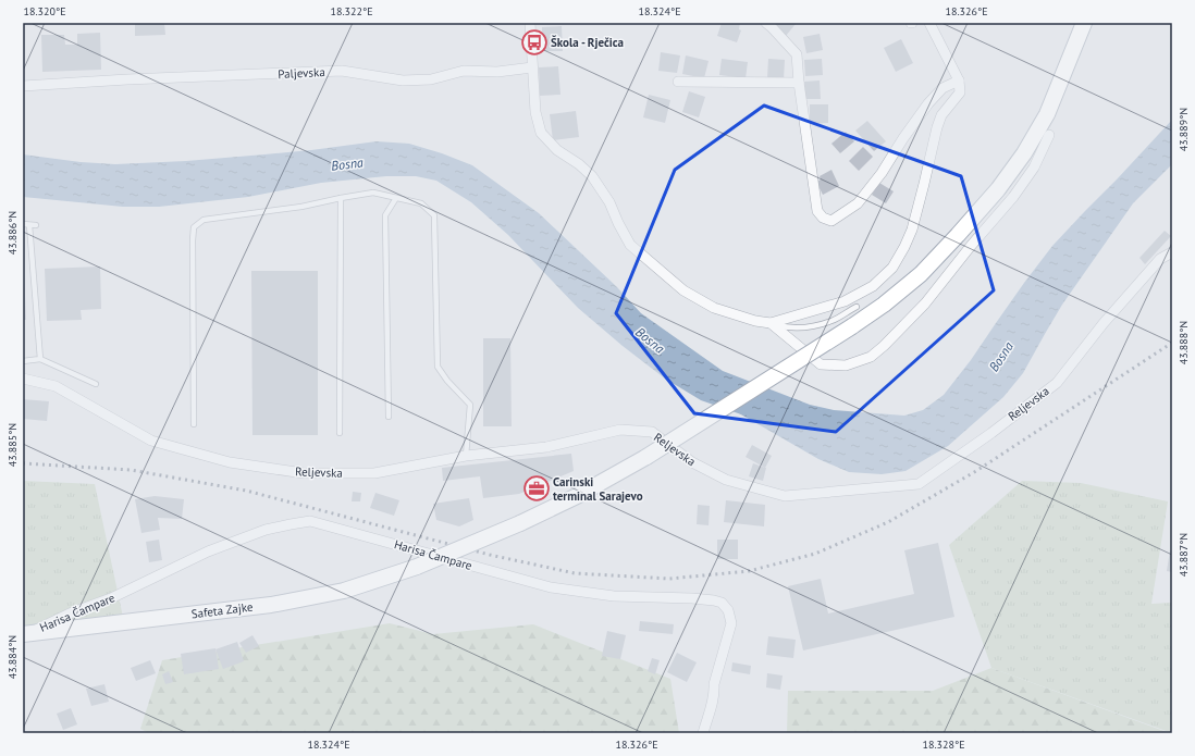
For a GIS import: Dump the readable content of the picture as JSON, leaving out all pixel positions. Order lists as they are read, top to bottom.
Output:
{
  "streets": {
    "main road": ["Safeta Zajke"],
    "street": ["Paljevska", "Reljevska", "Harisa Čampare"]
  },
  "crossings": [
    ["Harisa Čampare", "Safeta Zajke"]
  ],
  "water": ["Bosna"],
  "places": {
    "bus stop": ["Škola - Rječica"],
    "office": ["Carinski terminal Sarajevo"]
  },
  "coordinates": [
    "18.320°E",
    "18.322°E",
    "18.324°E",
    "18.326°E",
    "43.889°N",
    "43.886°N",
    "43.888°N",
    "43.885°N",
    "43.887°N",
    "43.884°N",
    "18.328°E"
  ]
}
